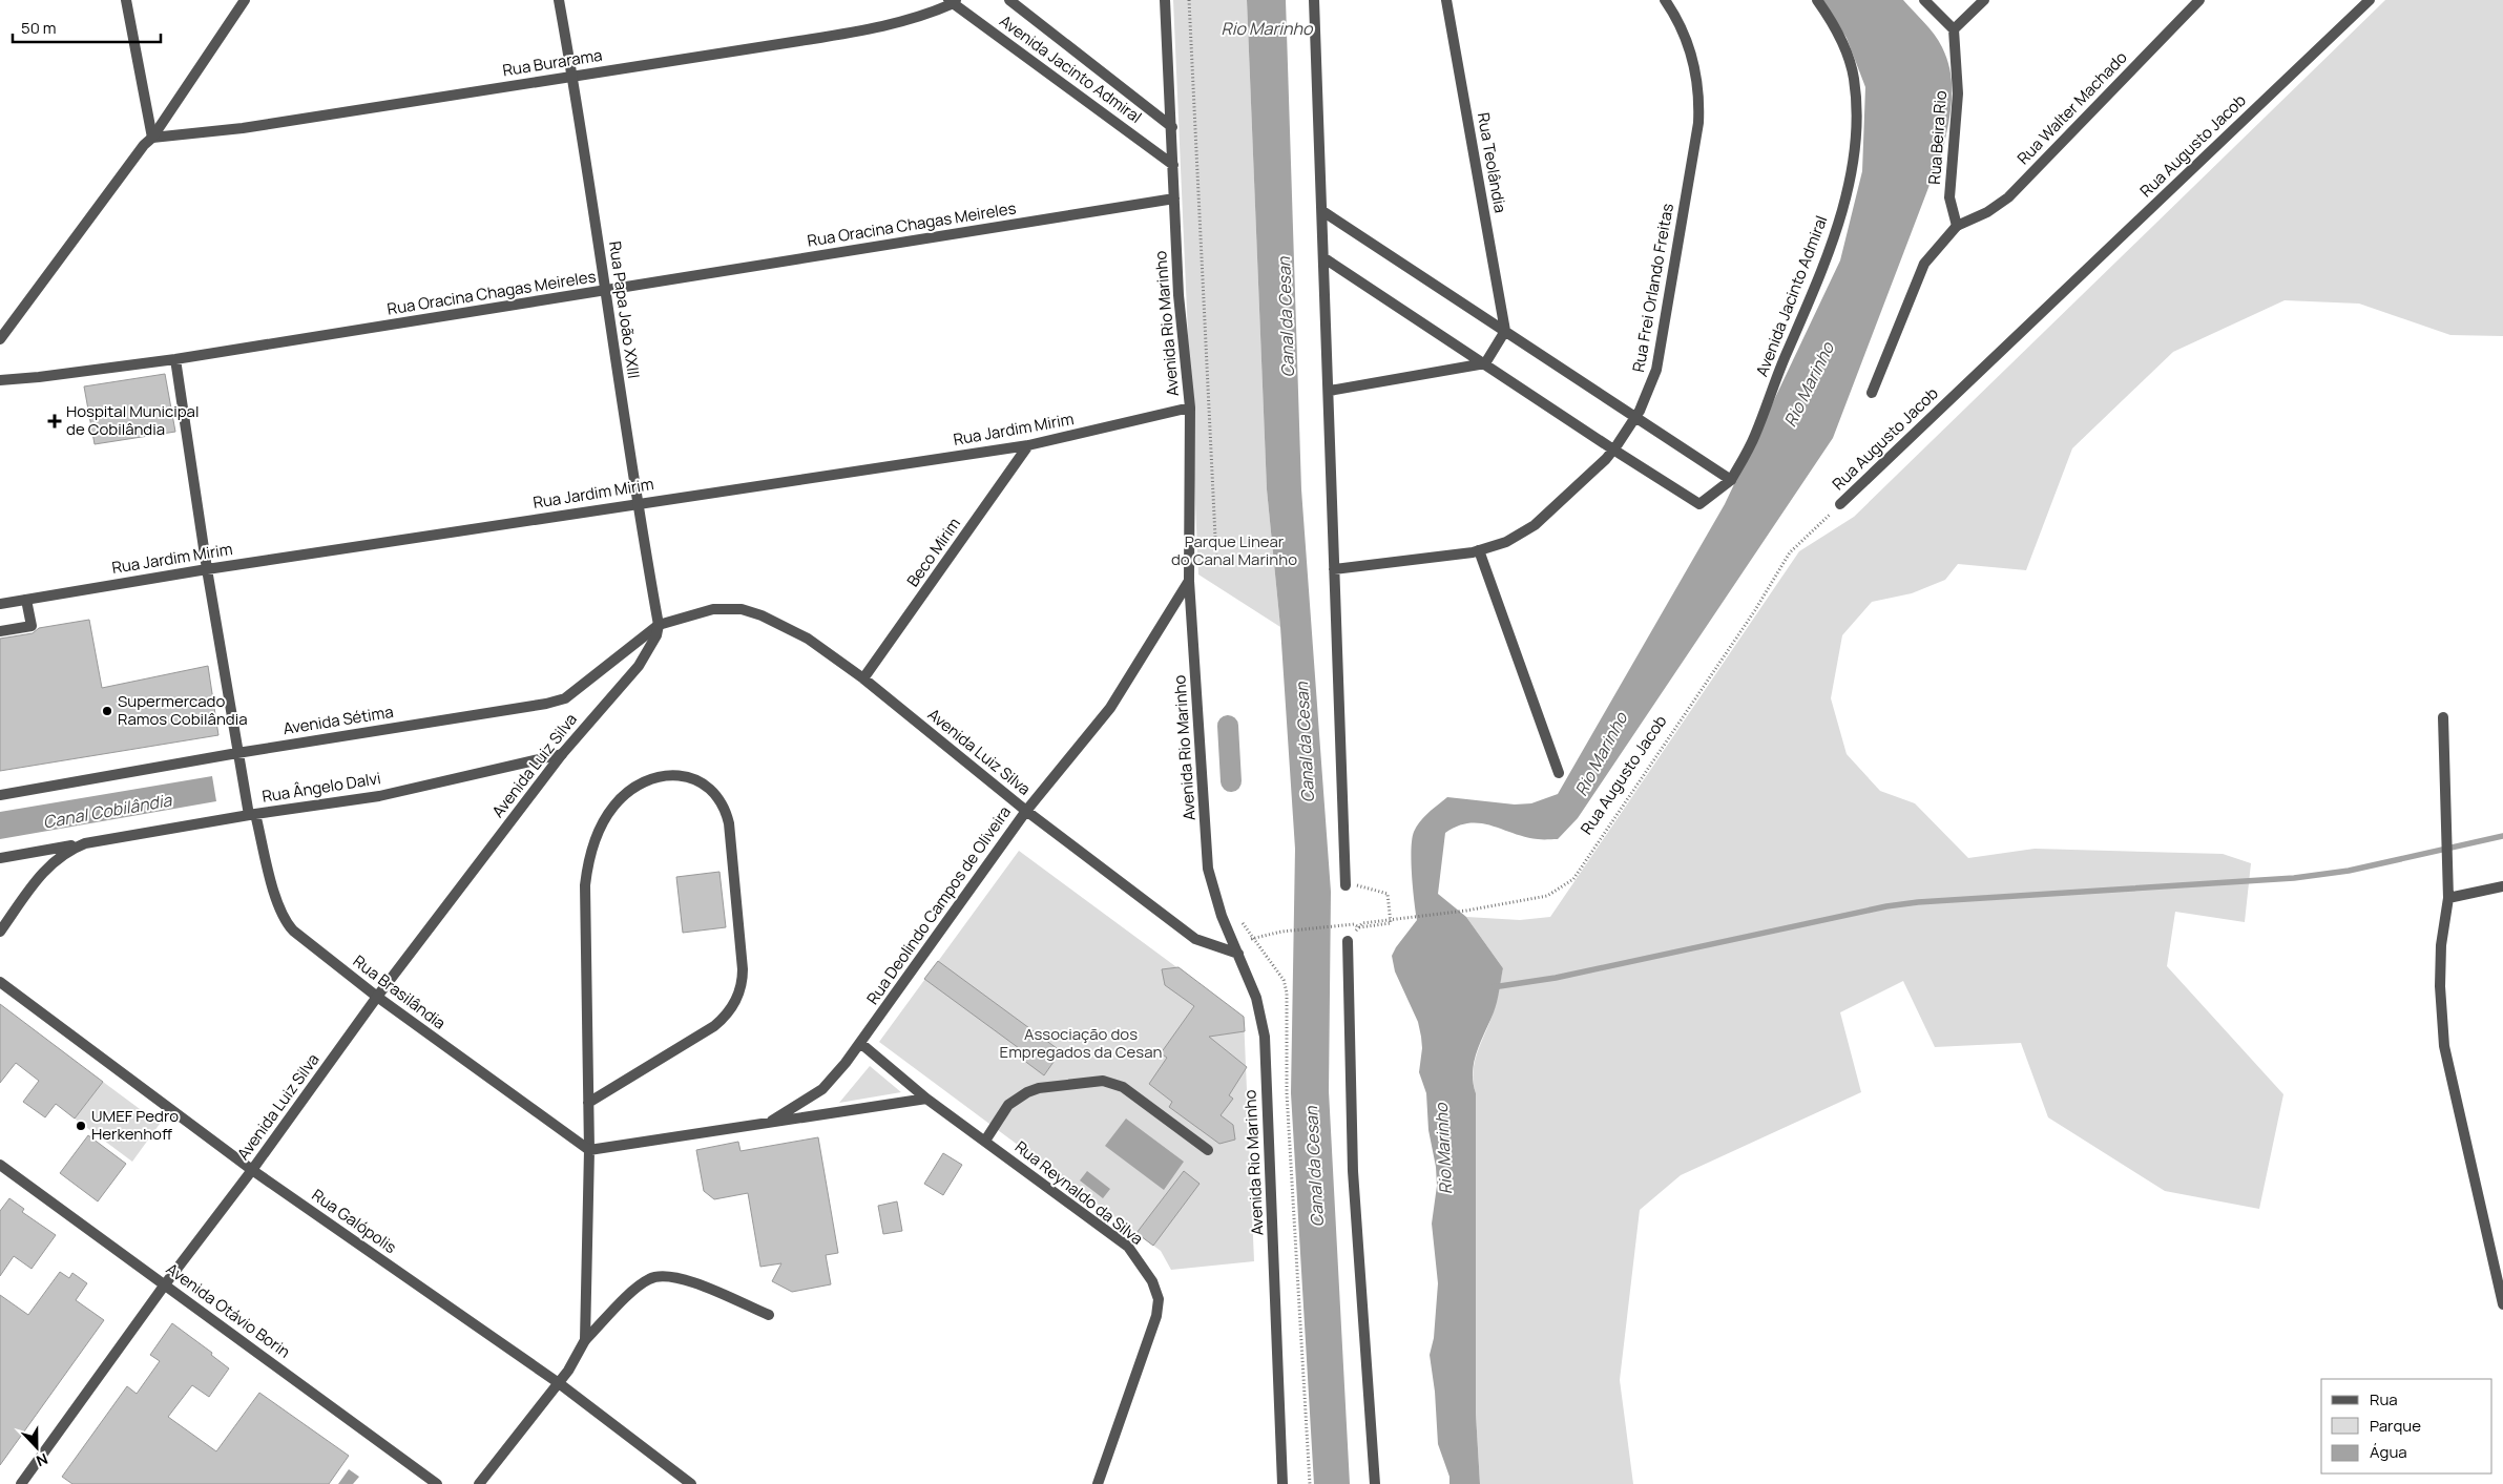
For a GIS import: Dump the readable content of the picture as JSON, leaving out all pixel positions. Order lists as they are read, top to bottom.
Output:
{
  "streets": {
    "street": [
      "Rua Burarama",
      "Avenida Jacinto Admiral",
      "Rua Walter Machado",
      "Rua Beira Rio",
      "Rua Augusto Jacob",
      "Rua Teolândia",
      "Rua Oracina Chagas Meireles",
      "Rua Frei Orlando Freitas",
      "Rua Papa João XXIII",
      "Avenida Rio Marinho",
      "Rua Jardim Mirim",
      "Beco Mirim",
      "Avenida Sétima",
      "Avenida Luiz Silva",
      "Rua Ângelo Dalvi",
      "Rua Deolindo Campos de Oliveira",
      "Rua Brasilândia",
      "Rua Reynaldo da Silva",
      "Rua Galópolis",
      "Avenida Otávio Borin"
    ]
  },
  "crossings": [
    ["Rua Burarama", "Avenida Jacinto Admiral"],
    ["Rua Burarama", "Rua Papa João XXIII"],
    ["Avenida Jacinto Admiral", "Rua Frei Orlando Freitas"],
    ["Avenida Jacinto Admiral", "Avenida Rio Marinho"],
    ["Rua Walter Machado", "Rua Beira Rio"],
    ["Rua Oracina Chagas Meireles", "Rua Papa João XXIII"],
    ["Rua Oracina Chagas Meireles", "Avenida Rio Marinho"],
    ["Rua Oracina Chagas Meireles", "Rua Brasilândia"],
    ["Rua Papa João XXIII", "Rua Jardim Mirim"],
    ["Rua Papa João XXIII", "Avenida Sétima"],
    ["Rua Papa João XXIII", "Avenida Luiz Silva"],
    ["Avenida Rio Marinho", "Rua Jardim Mirim"],
    ["Avenida Rio Marinho", "Avenida Luiz Silva"],
    ["Avenida Rio Marinho", "Rua Deolindo Campos de Oliveira"],
    ["Rua Jardim Mirim", "Beco Mirim"],
    ["Rua Jardim Mirim", "Rua Brasilândia"],
    ["Beco Mirim", "Avenida Luiz Silva"],
    ["Avenida Sétima", "Avenida Luiz Silva"],
    ["Avenida Sétima", "Rua Brasilândia"],
    ["Avenida Luiz Silva", "Rua Ângelo Dalvi"],
    ["Avenida Luiz Silva", "Rua Deolindo Campos de Oliveira"],
    ["Avenida Luiz Silva", "Rua Brasilândia"],
    ["Avenida Luiz Silva", "Rua Galópolis"],
    ["Avenida Luiz Silva", "Avenida Otávio Borin"],
    ["Rua Ângelo Dalvi", "Rua Brasilândia"],
    ["Rua Deolindo Campos de Oliveira", "Rua Reynaldo da Silva"]
  ],
  "water": ["Rio Marinho", "Canal da Cesan", "Canal Cobilândia"],
  "parks": ["Parque Linear do Canal Marinho", "Associação dos Empregados da Cesan"],
  "places": {
    "health": ["Hospital Municipal de Cobilândia"],
    "other": ["Supermercado Ramos Cobilândia", "UMEF Pedro Herkenhoff"]
  },
  "legend": ["Rua", "Parque", "Água"],
  "scale_bar": "50 m",
  "north": "bottom"
}
